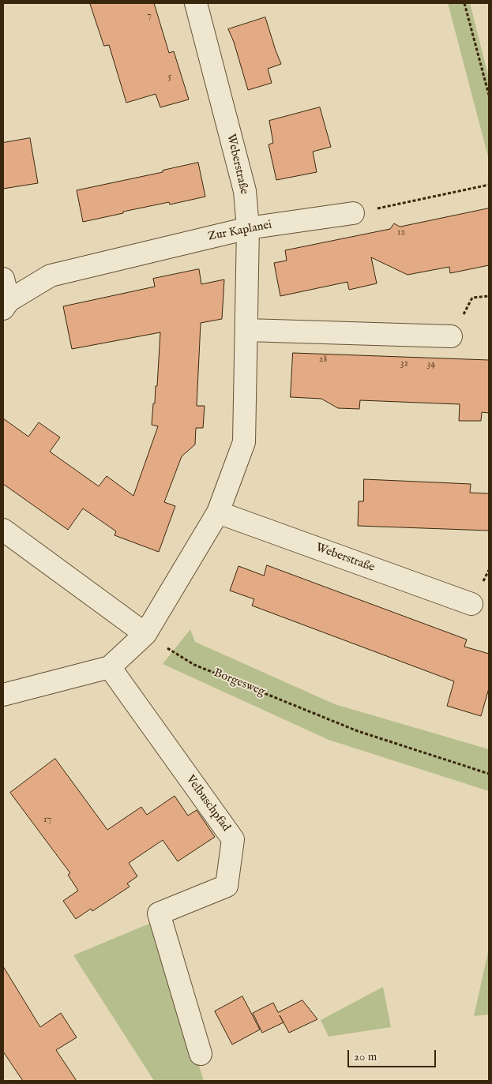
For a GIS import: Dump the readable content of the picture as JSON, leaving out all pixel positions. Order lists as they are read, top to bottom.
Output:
{
  "streets": {
    "street": ["Weberstraße", "Zur Kaplanei", "Velbuschpfad"],
    "path": ["Borgesweg"]
  },
  "crossings": [
    ["Weberstraße", "Zur Kaplanei"],
    ["Weberstraße", "Borgesweg"]
  ],
  "house_numbers": [
    "7",
    "5",
    "12",
    "28",
    "32",
    "34",
    "17"
  ],
  "scale_bar": "20 m"
}
